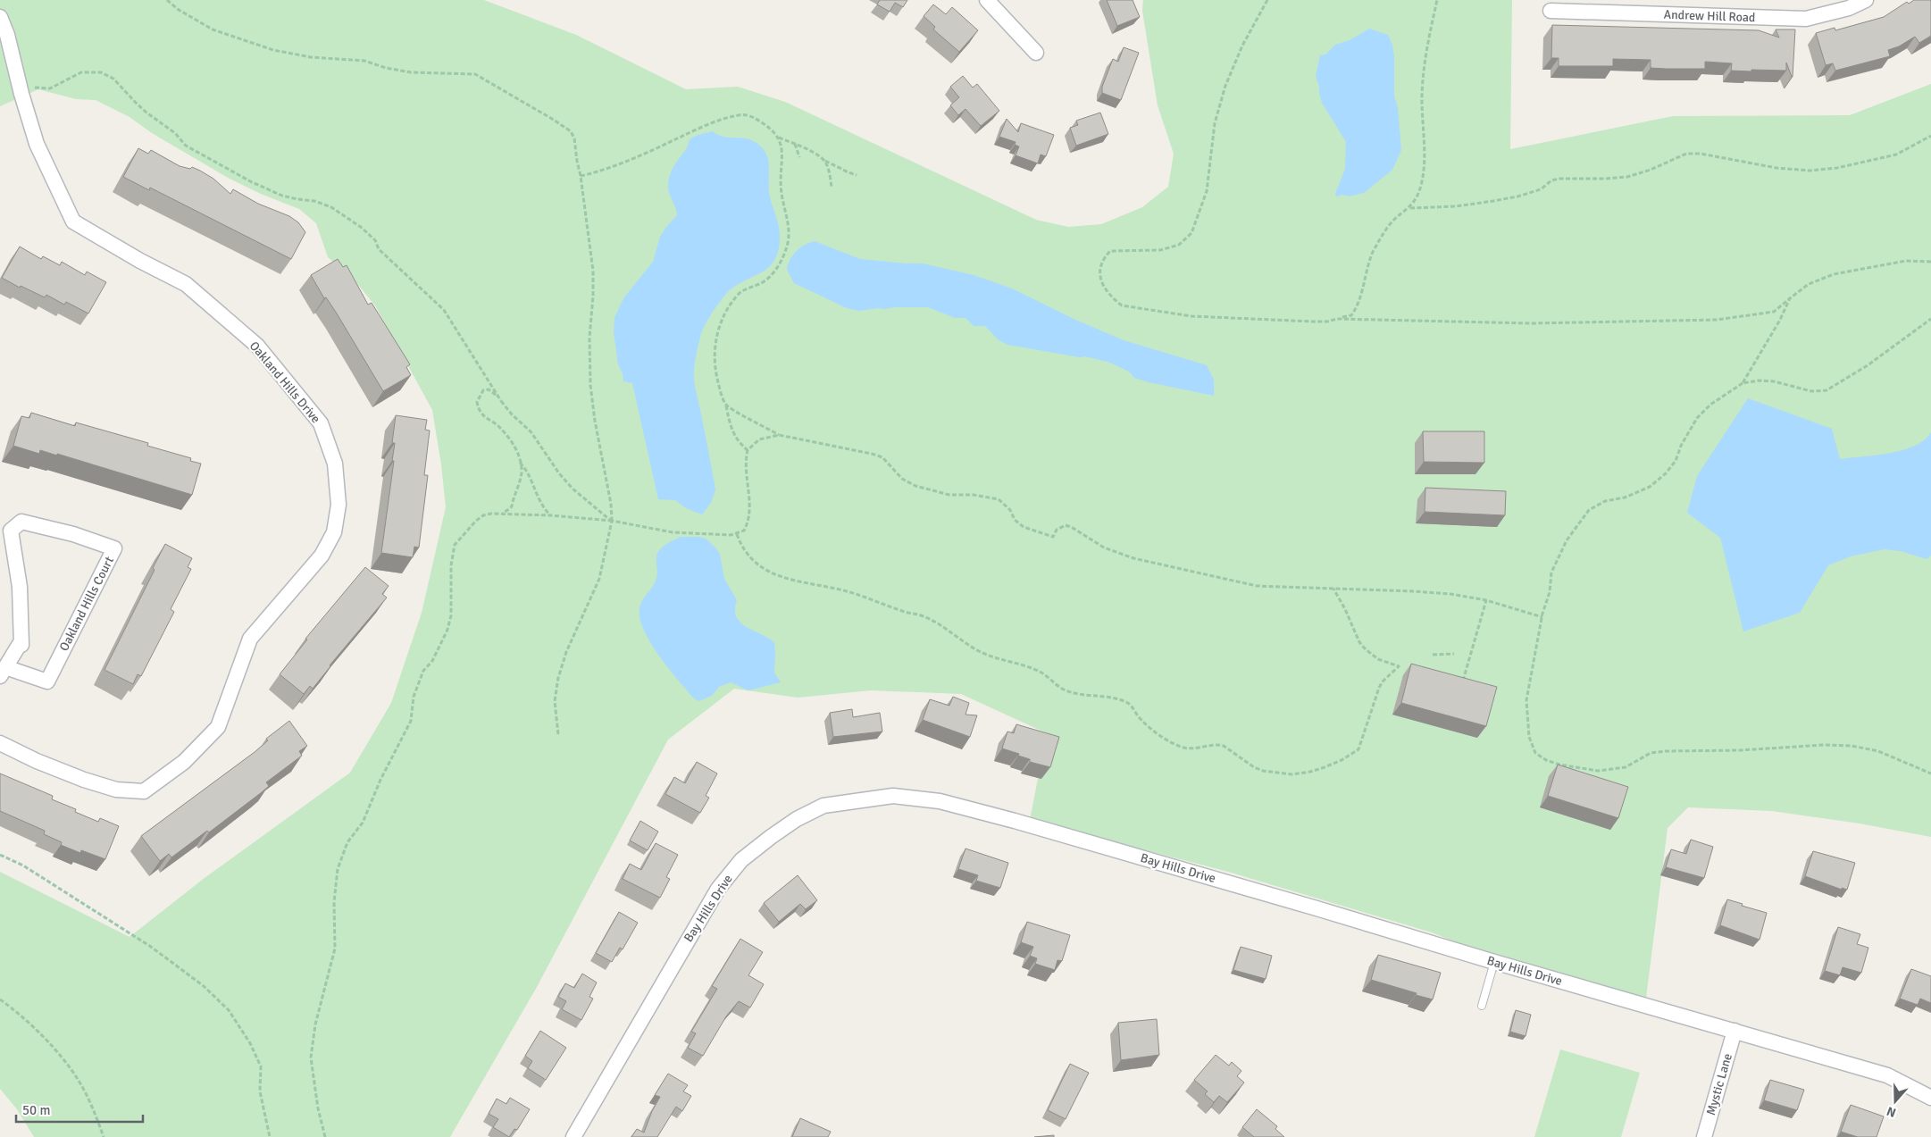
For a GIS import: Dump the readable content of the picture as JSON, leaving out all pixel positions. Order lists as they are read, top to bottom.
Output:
{
  "streets": {
    "street": [
      "Andrew Hill Road",
      "Oakland Hills Drive",
      "Oakland Hills Court",
      "Bay Hills Drive",
      "Mystic Lane"
    ]
  },
  "crossings": [
    ["Bay Hills Drive", "Mystic Lane"]
  ],
  "scale_bar": "50 m",
  "north": "bottom"
}
